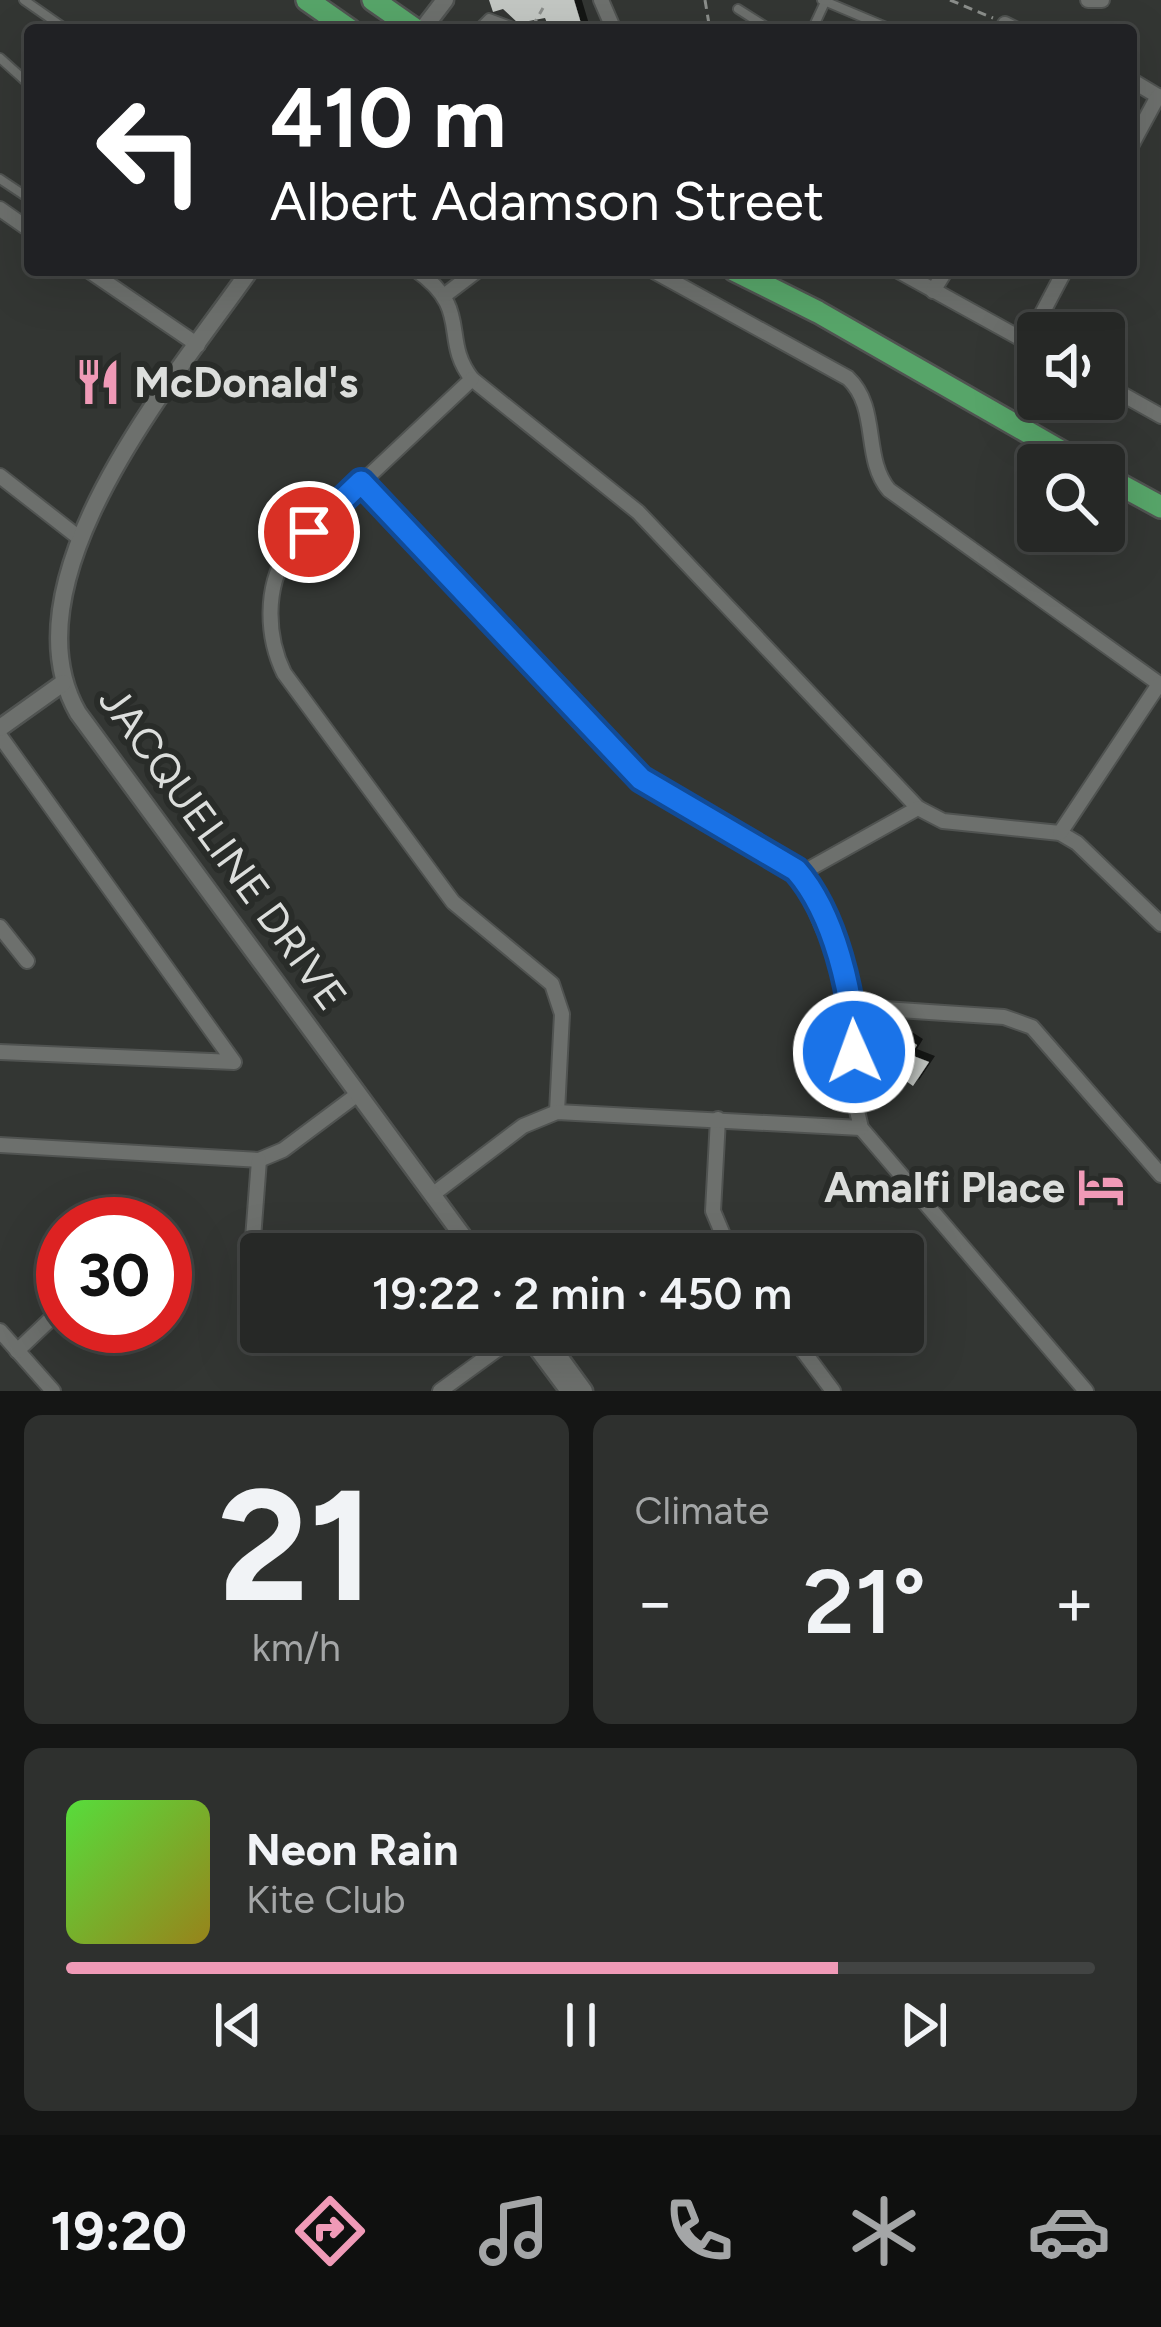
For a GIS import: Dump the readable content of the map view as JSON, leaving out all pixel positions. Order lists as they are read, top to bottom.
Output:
{
  "streets": {
    "street": ["JACQUELINE DRIVE"]
  },
  "places": {
    "restaurant": ["McDonald's"],
    "hotel": ["Amalfi Place"]
  },
  "page": {
    "turn": ["410 m", "Albert Adamson Street"],
    "limit": "30",
    "trip": "19:22 · 2 min · 450 m",
    "tile": [
      ["21", "km/h"],
      "Climate"
    ],
    "heat": ["−", "21°", "+"],
    "song": ["Neon Rain", "Kite Club"],
    "tabs": "19:20"
  }
}
